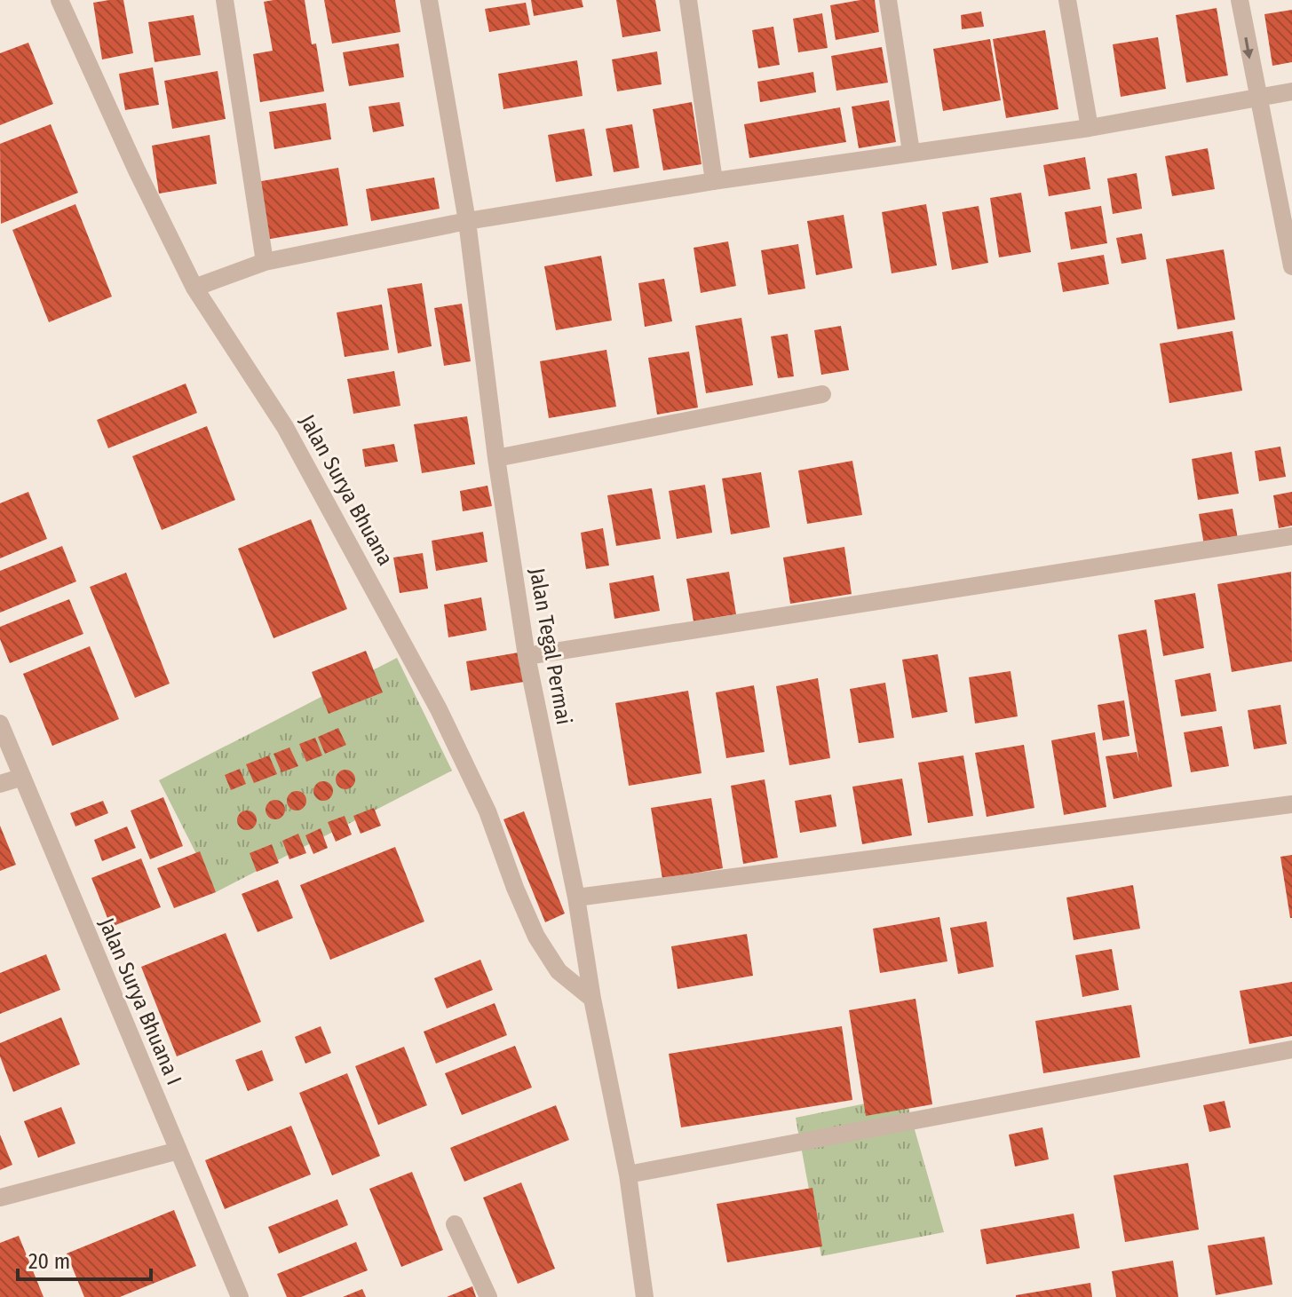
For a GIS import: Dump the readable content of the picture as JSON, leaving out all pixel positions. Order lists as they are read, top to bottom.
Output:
{
  "streets": {
    "street": ["Jalan Surya Bhuana", "Jalan Tegal Permai", "Jalan Surya Bhuana I"]
  },
  "crossings": [
    ["Jalan Surya Bhuana", "Jalan Tegal Permai"]
  ],
  "scale_bar": "20 m"
}
